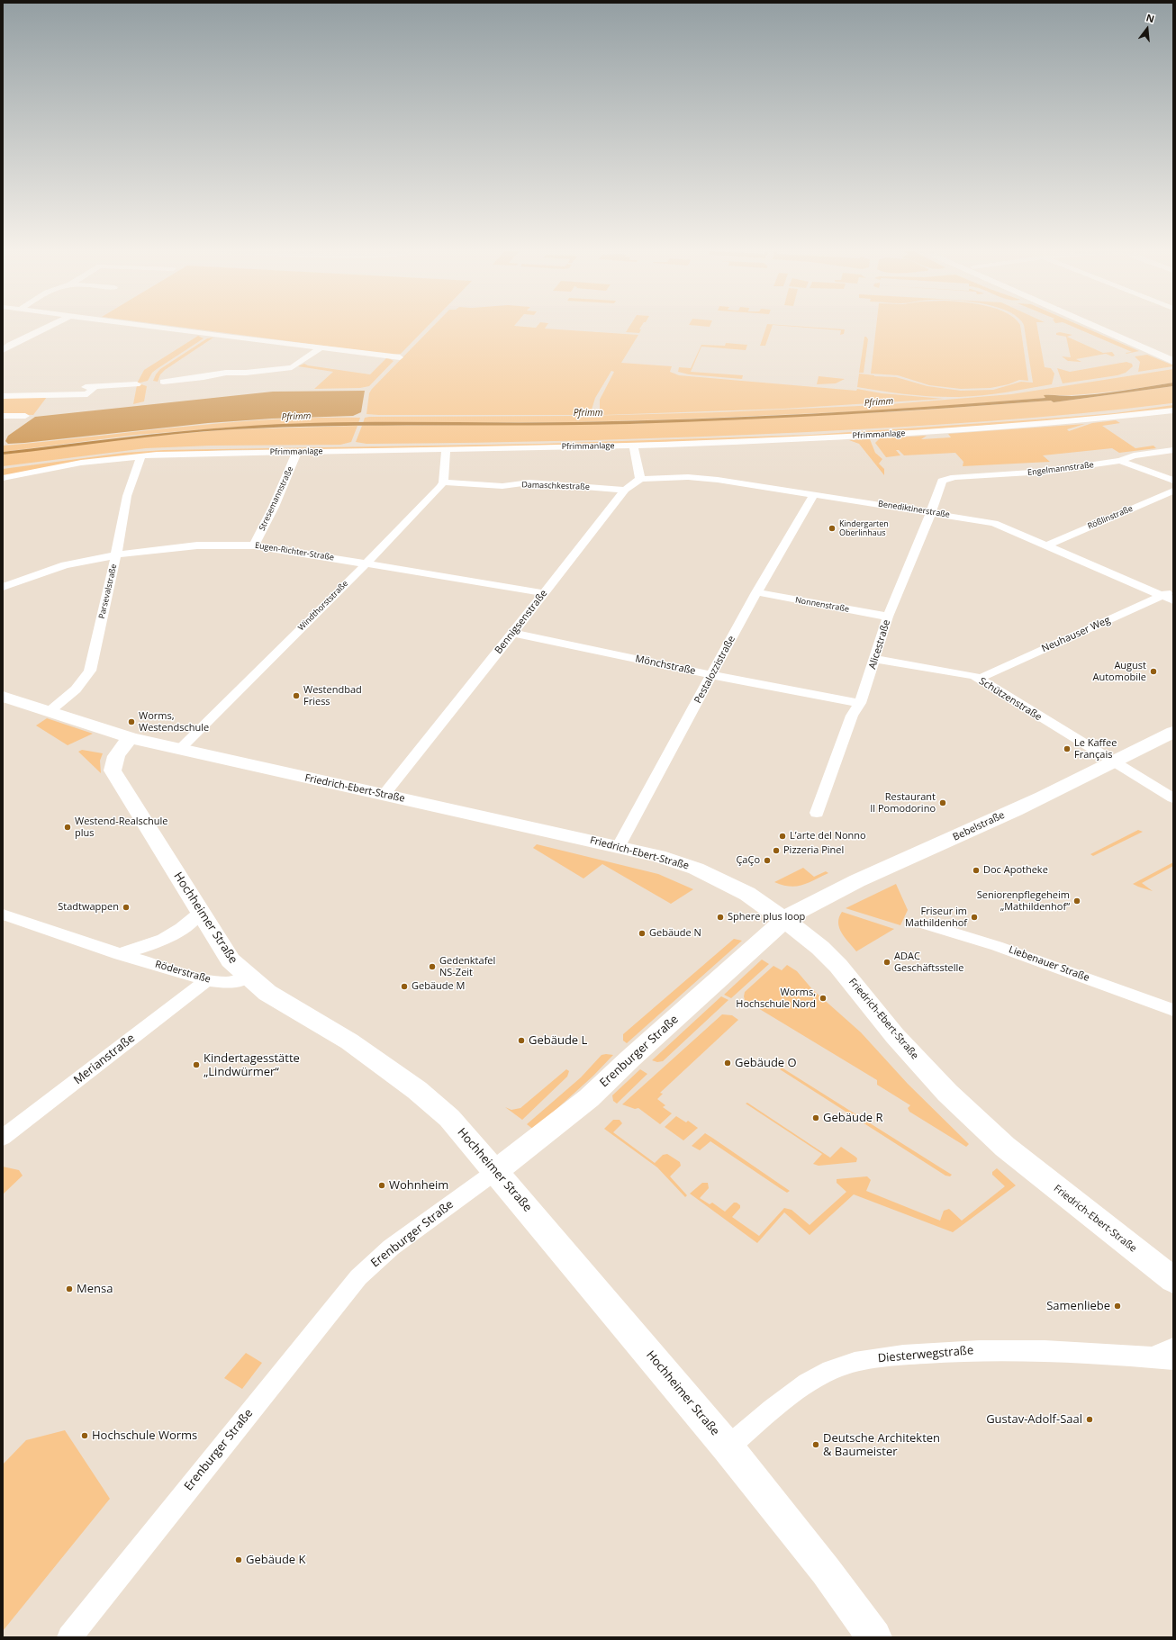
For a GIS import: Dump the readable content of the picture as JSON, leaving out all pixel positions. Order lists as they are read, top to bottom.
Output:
{
  "streets": {
    "street": [
      "Pfrimmanlage",
      "Engelmannstraße",
      "Damaschkestraße",
      "Stresemannstraße",
      "Benediktinerstraße",
      "Rößlinstraße",
      "Eugen-Richter-Straße",
      "Parsevalstraße",
      "Nonnenstraße",
      "Windthorststraße",
      "Bennigsenstraße",
      "Neuhauser Weg",
      "Alicestraße",
      "Mönchstraße",
      "Pestalozzistraße",
      "Schützenstraße",
      "Friedrich-Ebert-Straße",
      "Bebelstraße",
      "Hochheimer Straße",
      "Liebenauer Straße",
      "Röderstraße",
      "Erenburger Straße",
      "Merianstraße",
      "Diesterwegstraße"
    ]
  },
  "crossings": [
    ["Pfrimmanlage", "Stresemannstraße"],
    ["Pfrimmanlage", "Parsevalstraße"],
    ["Engelmannstraße", "Alicestraße"],
    ["Damaschkestraße", "Windthorststraße"],
    ["Damaschkestraße", "Bennigsenstraße"],
    ["Stresemannstraße", "Eugen-Richter-Straße"],
    ["Benediktinerstraße", "Rößlinstraße"],
    ["Benediktinerstraße", "Bennigsenstraße"],
    ["Benediktinerstraße", "Neuhauser Weg"],
    ["Benediktinerstraße", "Alicestraße"],
    ["Benediktinerstraße", "Pestalozzistraße"],
    ["Eugen-Richter-Straße", "Parsevalstraße"],
    ["Eugen-Richter-Straße", "Windthorststraße"],
    ["Eugen-Richter-Straße", "Bennigsenstraße"],
    ["Parsevalstraße", "Friedrich-Ebert-Straße"],
    ["Nonnenstraße", "Alicestraße"],
    ["Nonnenstraße", "Pestalozzistraße"],
    ["Windthorststraße", "Friedrich-Ebert-Straße"],
    ["Bennigsenstraße", "Mönchstraße"],
    ["Bennigsenstraße", "Friedrich-Ebert-Straße"],
    ["Neuhauser Weg", "Schützenstraße"],
    ["Alicestraße", "Mönchstraße"],
    ["Alicestraße", "Schützenstraße"],
    ["Mönchstraße", "Pestalozzistraße"],
    ["Pestalozzistraße", "Friedrich-Ebert-Straße"],
    ["Schützenstraße", "Bebelstraße"],
    ["Friedrich-Ebert-Straße", "Bebelstraße"],
    ["Friedrich-Ebert-Straße", "Hochheimer Straße"],
    ["Friedrich-Ebert-Straße", "Erenburger Straße"],
    ["Bebelstraße", "Erenburger Straße"],
    ["Hochheimer Straße", "Röderstraße"],
    ["Hochheimer Straße", "Erenburger Straße"],
    ["Hochheimer Straße", "Diesterwegstraße"],
    ["Röderstraße", "Merianstraße"]
  ],
  "water": ["Pfrimm"],
  "places": [
    "Kindergarten Oberlinhaus",
    "August Automobile",
    "Westendbad Friess",
    "Worms, Westendschule",
    "Le Kaffee Français",
    "Restaurant Il Pomodorino",
    "Westend-Realschule plus",
    "L’arte del Nonno",
    "Pizzeria Pinel",
    "ÇaÇo",
    "Doc Apotheke",
    "Seniorenpflegeheim „Mathildenhof“",
    "Stadtwappen",
    "Sphere plus loop",
    "Friseur im Mathildenhof",
    "Gebäude N",
    "ADAC Geschäftsstelle",
    "Gedenktafel NS-Zeit",
    "Gebäude M",
    "Worms, Hochschule Nord",
    "Gebäude L",
    "Gebäude O",
    "Kindertagesstätte „Lindwürmer“",
    "Gebäude R",
    "Wohnheim",
    "Mensa",
    "Samenliebe",
    "Gustav-Adolf-Saal",
    "Hochschule Worms",
    "Deutsche Architekten & Baumeister",
    "Gebäude K"
  ],
  "north": "top"
}
